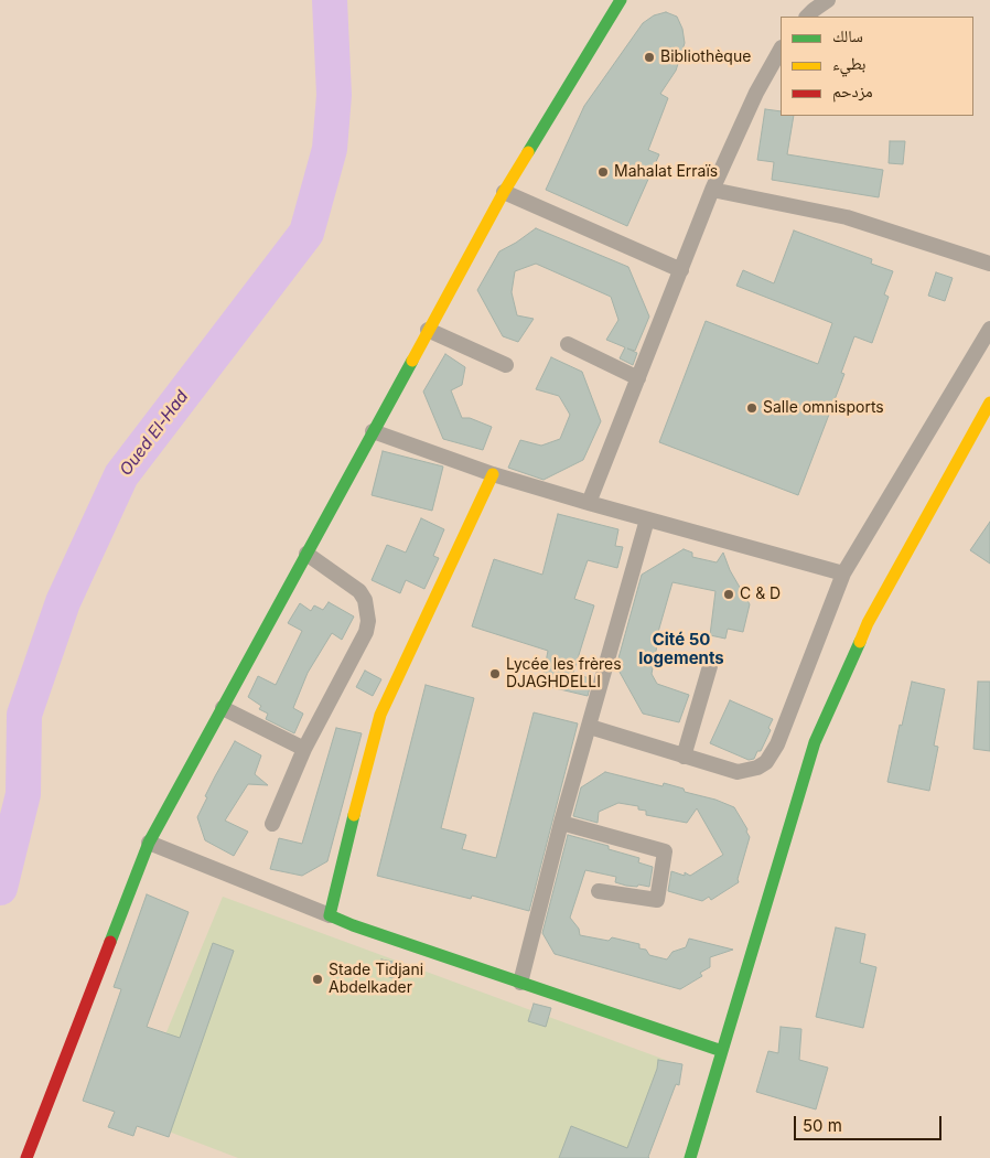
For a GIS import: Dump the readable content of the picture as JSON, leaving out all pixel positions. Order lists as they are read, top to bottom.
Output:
{
  "districts": ["Cité 50 logements"],
  "water": ["Oued El-Had"],
  "places": [
    "Bibliothèque",
    "Mahalat Erraïs",
    "Salle omnisports",
    "C & D",
    "Lycée les frères DJAGHDELLI",
    "Stade Tidjani Abdelkader"
  ],
  "legend": ["سالك", "بطيء", "مزدحم"],
  "scale_bar": "50 m"
}
